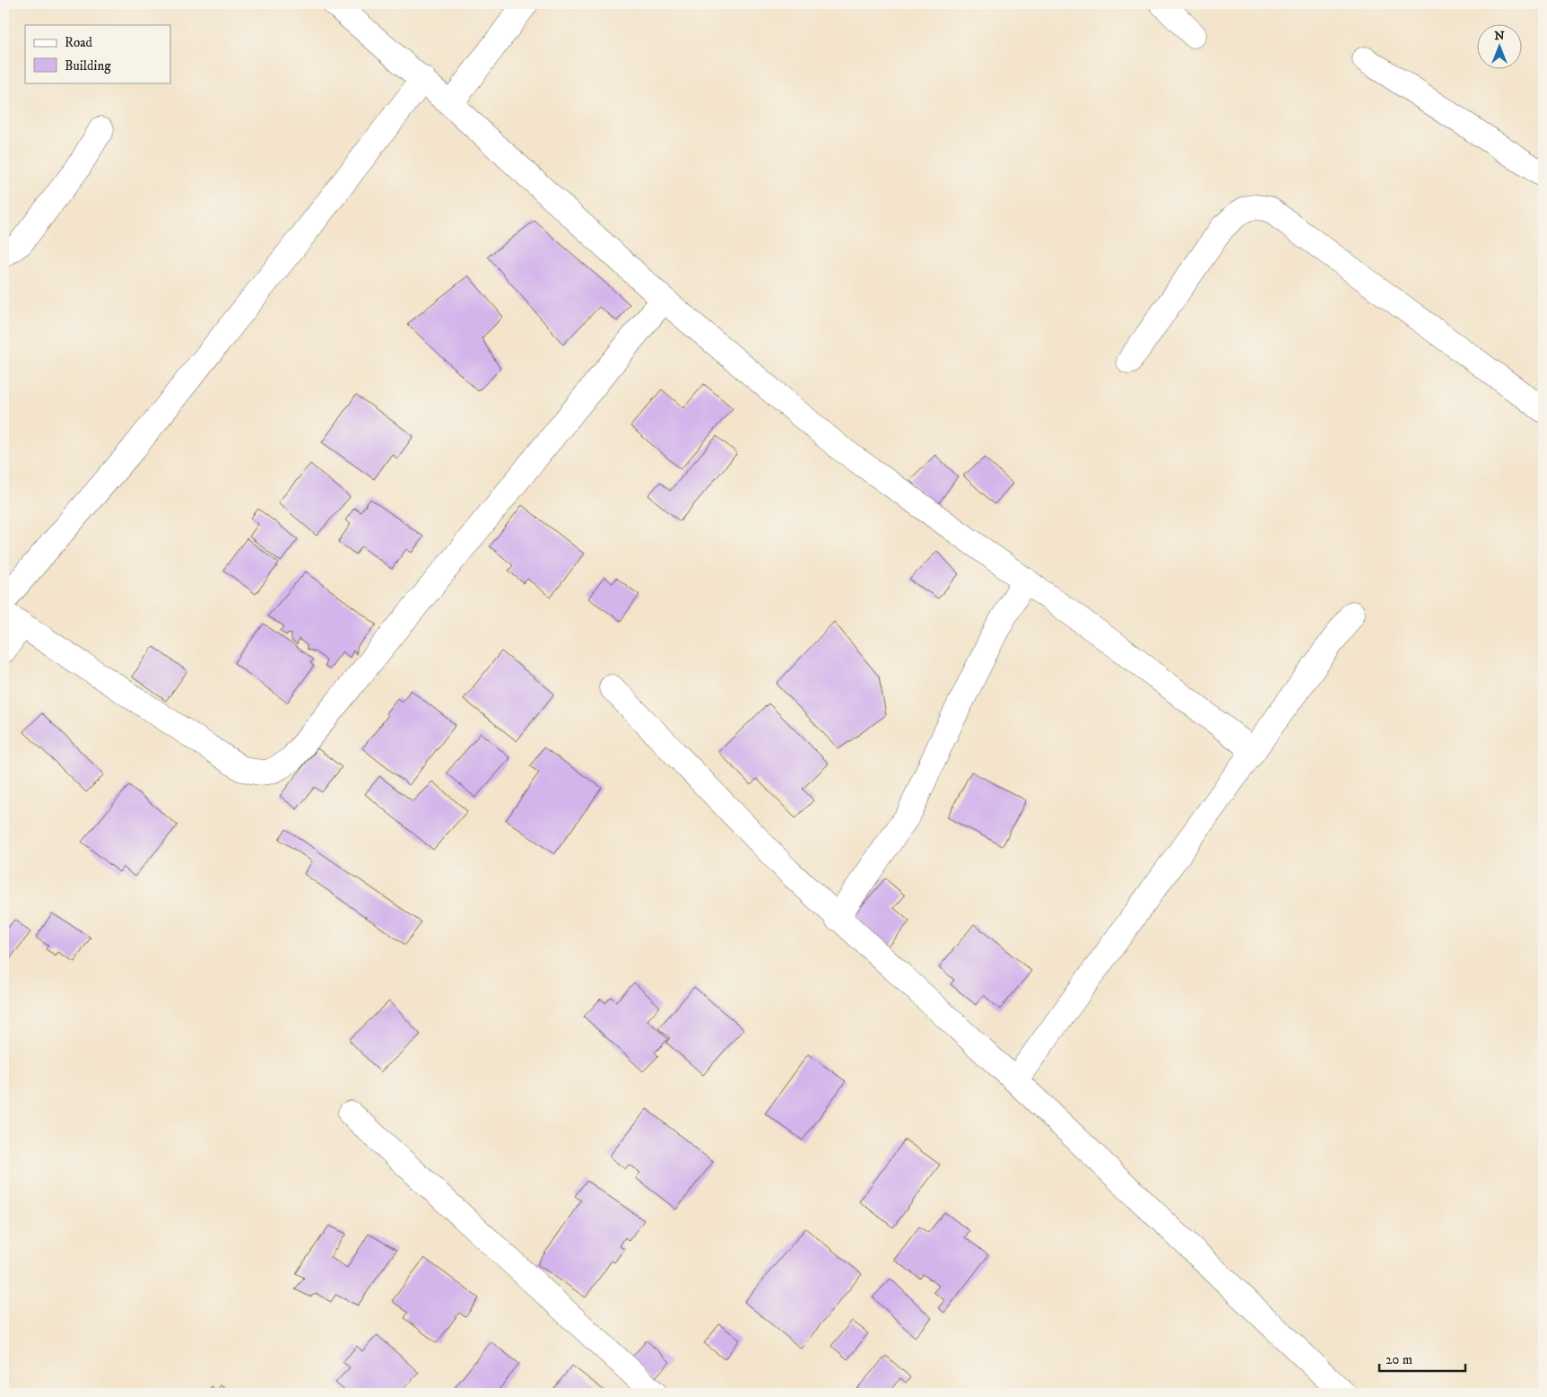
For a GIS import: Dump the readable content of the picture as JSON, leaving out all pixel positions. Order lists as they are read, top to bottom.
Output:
{
  "legend": ["Road", "Building"],
  "scale_bar": "20 m",
  "north": "top"
}
